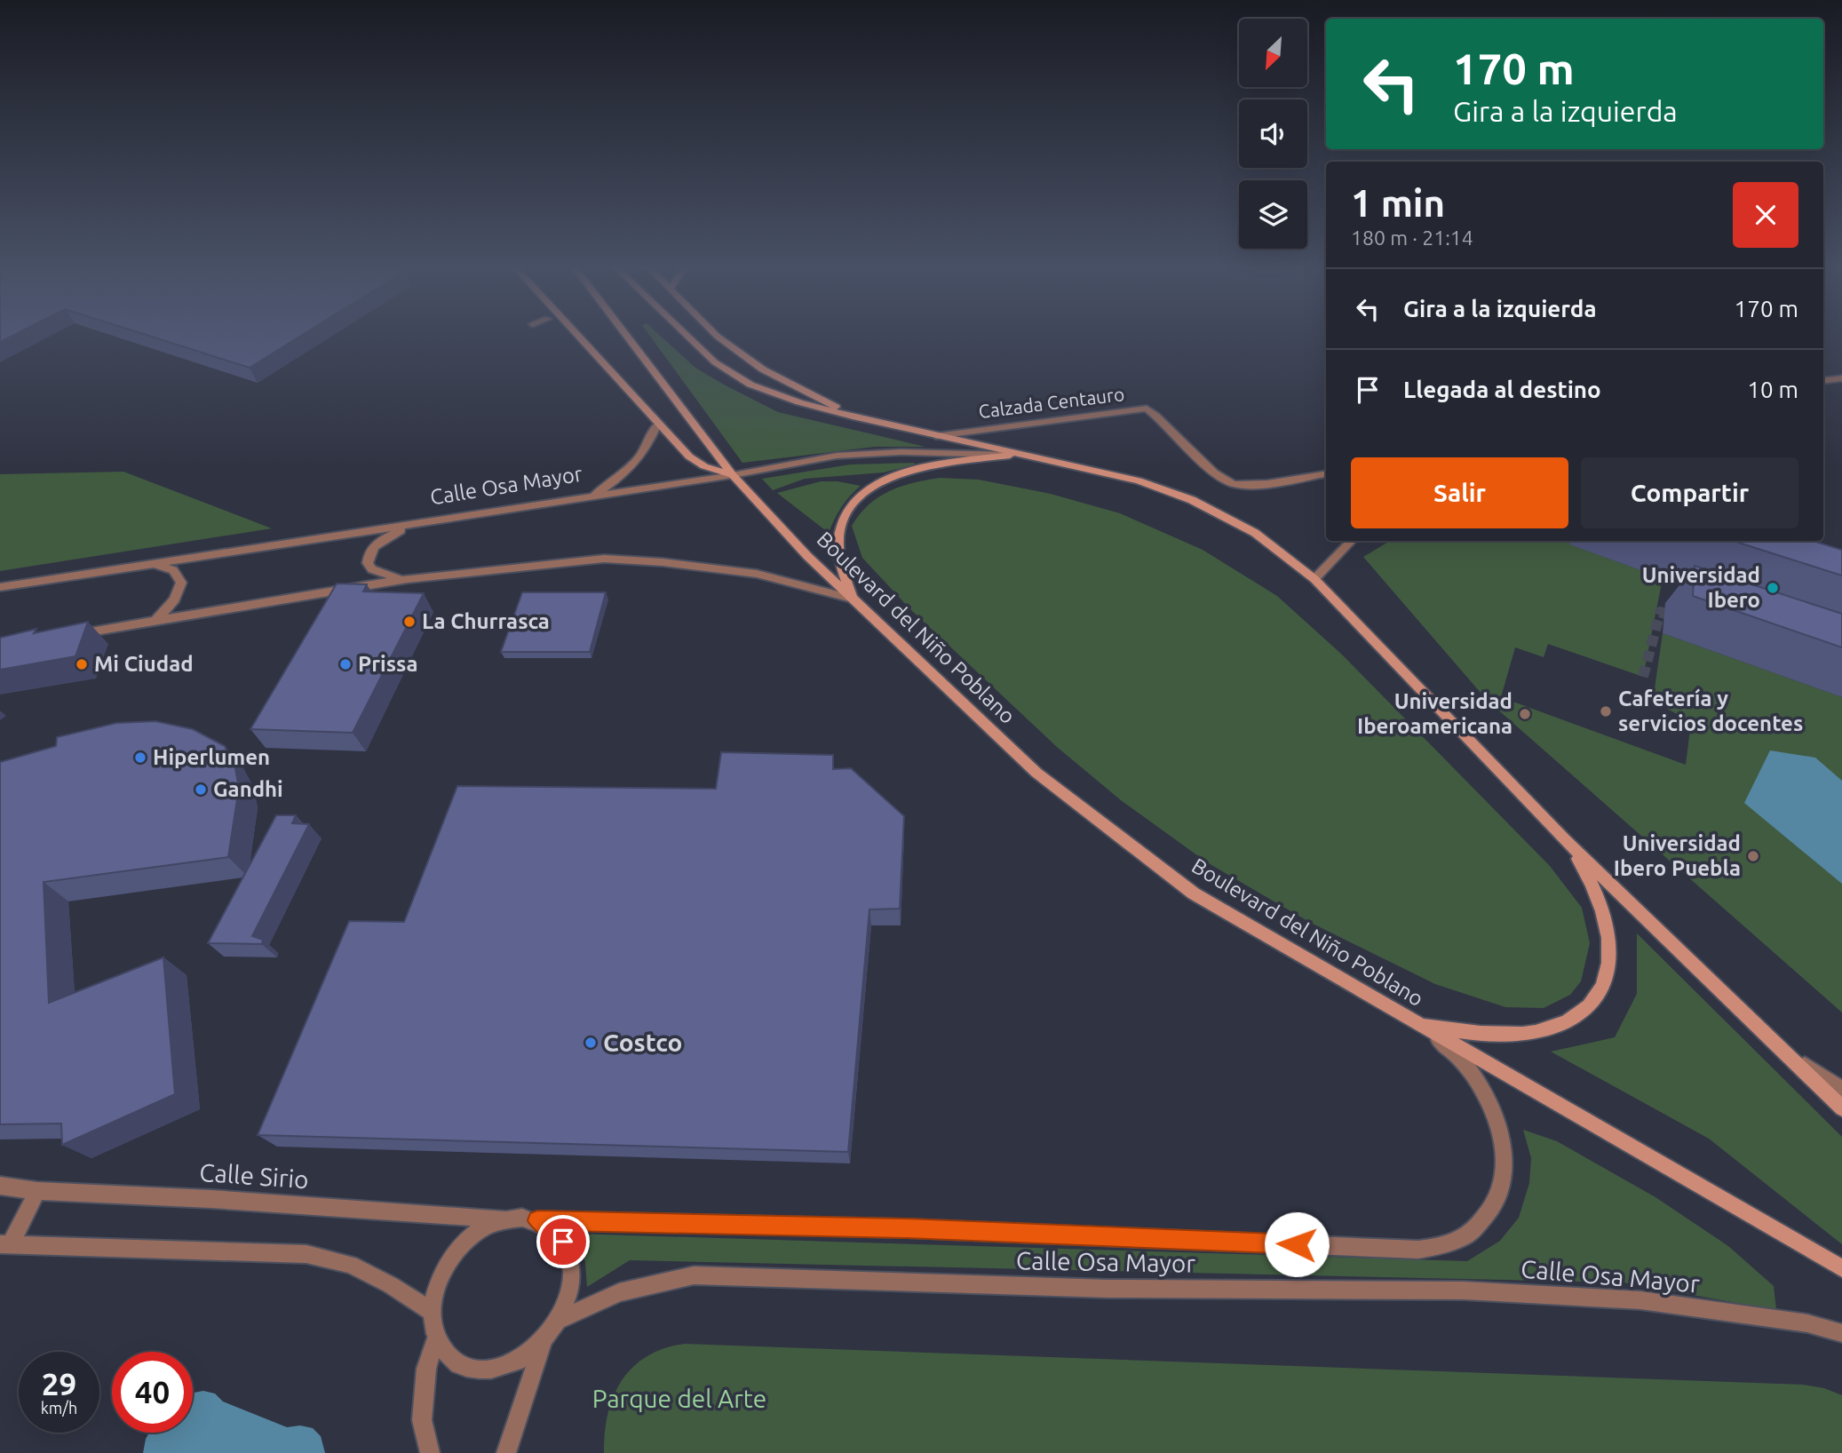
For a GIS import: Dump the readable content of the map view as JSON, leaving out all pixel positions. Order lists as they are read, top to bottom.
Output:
{
  "streets": {
    "main road": ["Boulevard del Niño Poblano"],
    "street": ["Calzada Centauro", "Calle Osa Mayor", "Calle Sirio"]
  },
  "crossings": [
    ["Calle Osa Mayor", "Boulevard del Niño Poblano"],
    ["Calle Osa Mayor", "Calle Sirio"]
  ],
  "parks": ["Parque del Arte"],
  "places": [
    "Universidad Ibero",
    "La Churrasca",
    "Mi Ciudad",
    "Prissa",
    "Cafetería y servicios docentes",
    "Universidad Iberoamericana",
    "Hiperlumen",
    "Gandhi",
    "Universidad Ibero Puebla",
    "Costco"
  ],
  "north": "bottom left",
  "page": {
    "turn": ["170 m", "Gira a la izquierda"],
    "heading": ["1 min", "180 m · 21:14"],
    "list": [
      {
        "name": "Gira a la izquierda",
        "value": "170 m"
      },
      {
        "name": "Llegada al destino",
        "value": "10 m"
      }
    ],
    "buttons": ["Salir", "Compartir"],
    "speed": "29 km/h",
    "limit": "40"
  }
}
